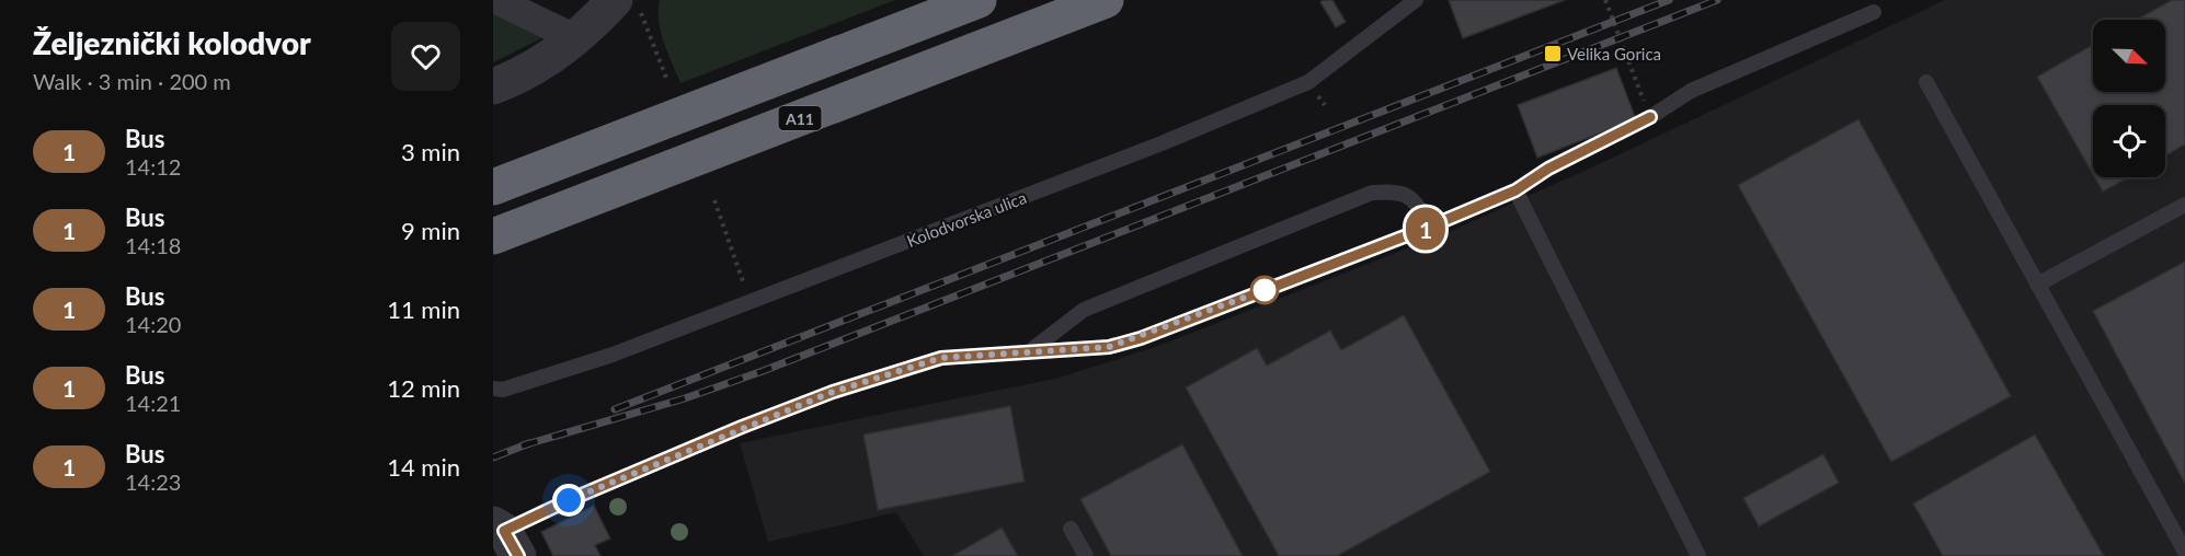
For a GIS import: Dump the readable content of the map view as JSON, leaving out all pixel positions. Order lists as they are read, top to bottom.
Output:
{
  "streets": {
    "highway": ["A11"],
    "lane": ["Kolodvorska ulica"]
  },
  "places": {
    "transit": ["Velika Gorica"]
  },
  "lines": ["bus line 1"],
  "north": "bottom right",
  "page": {
    "heading": ["Željeznički kolodvor", "Walk · 3 min · 200 m"],
    "on_map": "1",
    "list": [
      {
        "mark": "1",
        "name": "Bus",
        "note": "14:12",
        "value": "3 min"
      },
      {
        "mark": "1",
        "name": "Bus",
        "note": "14:18",
        "value": "9 min"
      },
      {
        "mark": "1",
        "name": "Bus",
        "note": "14:20",
        "value": "11 min"
      },
      {
        "mark": "1",
        "name": "Bus",
        "note": "14:21",
        "value": "12 min"
      },
      {
        "mark": "1",
        "name": "Bus",
        "note": "14:23",
        "value": "14 min"
      }
    ]
  }
}
